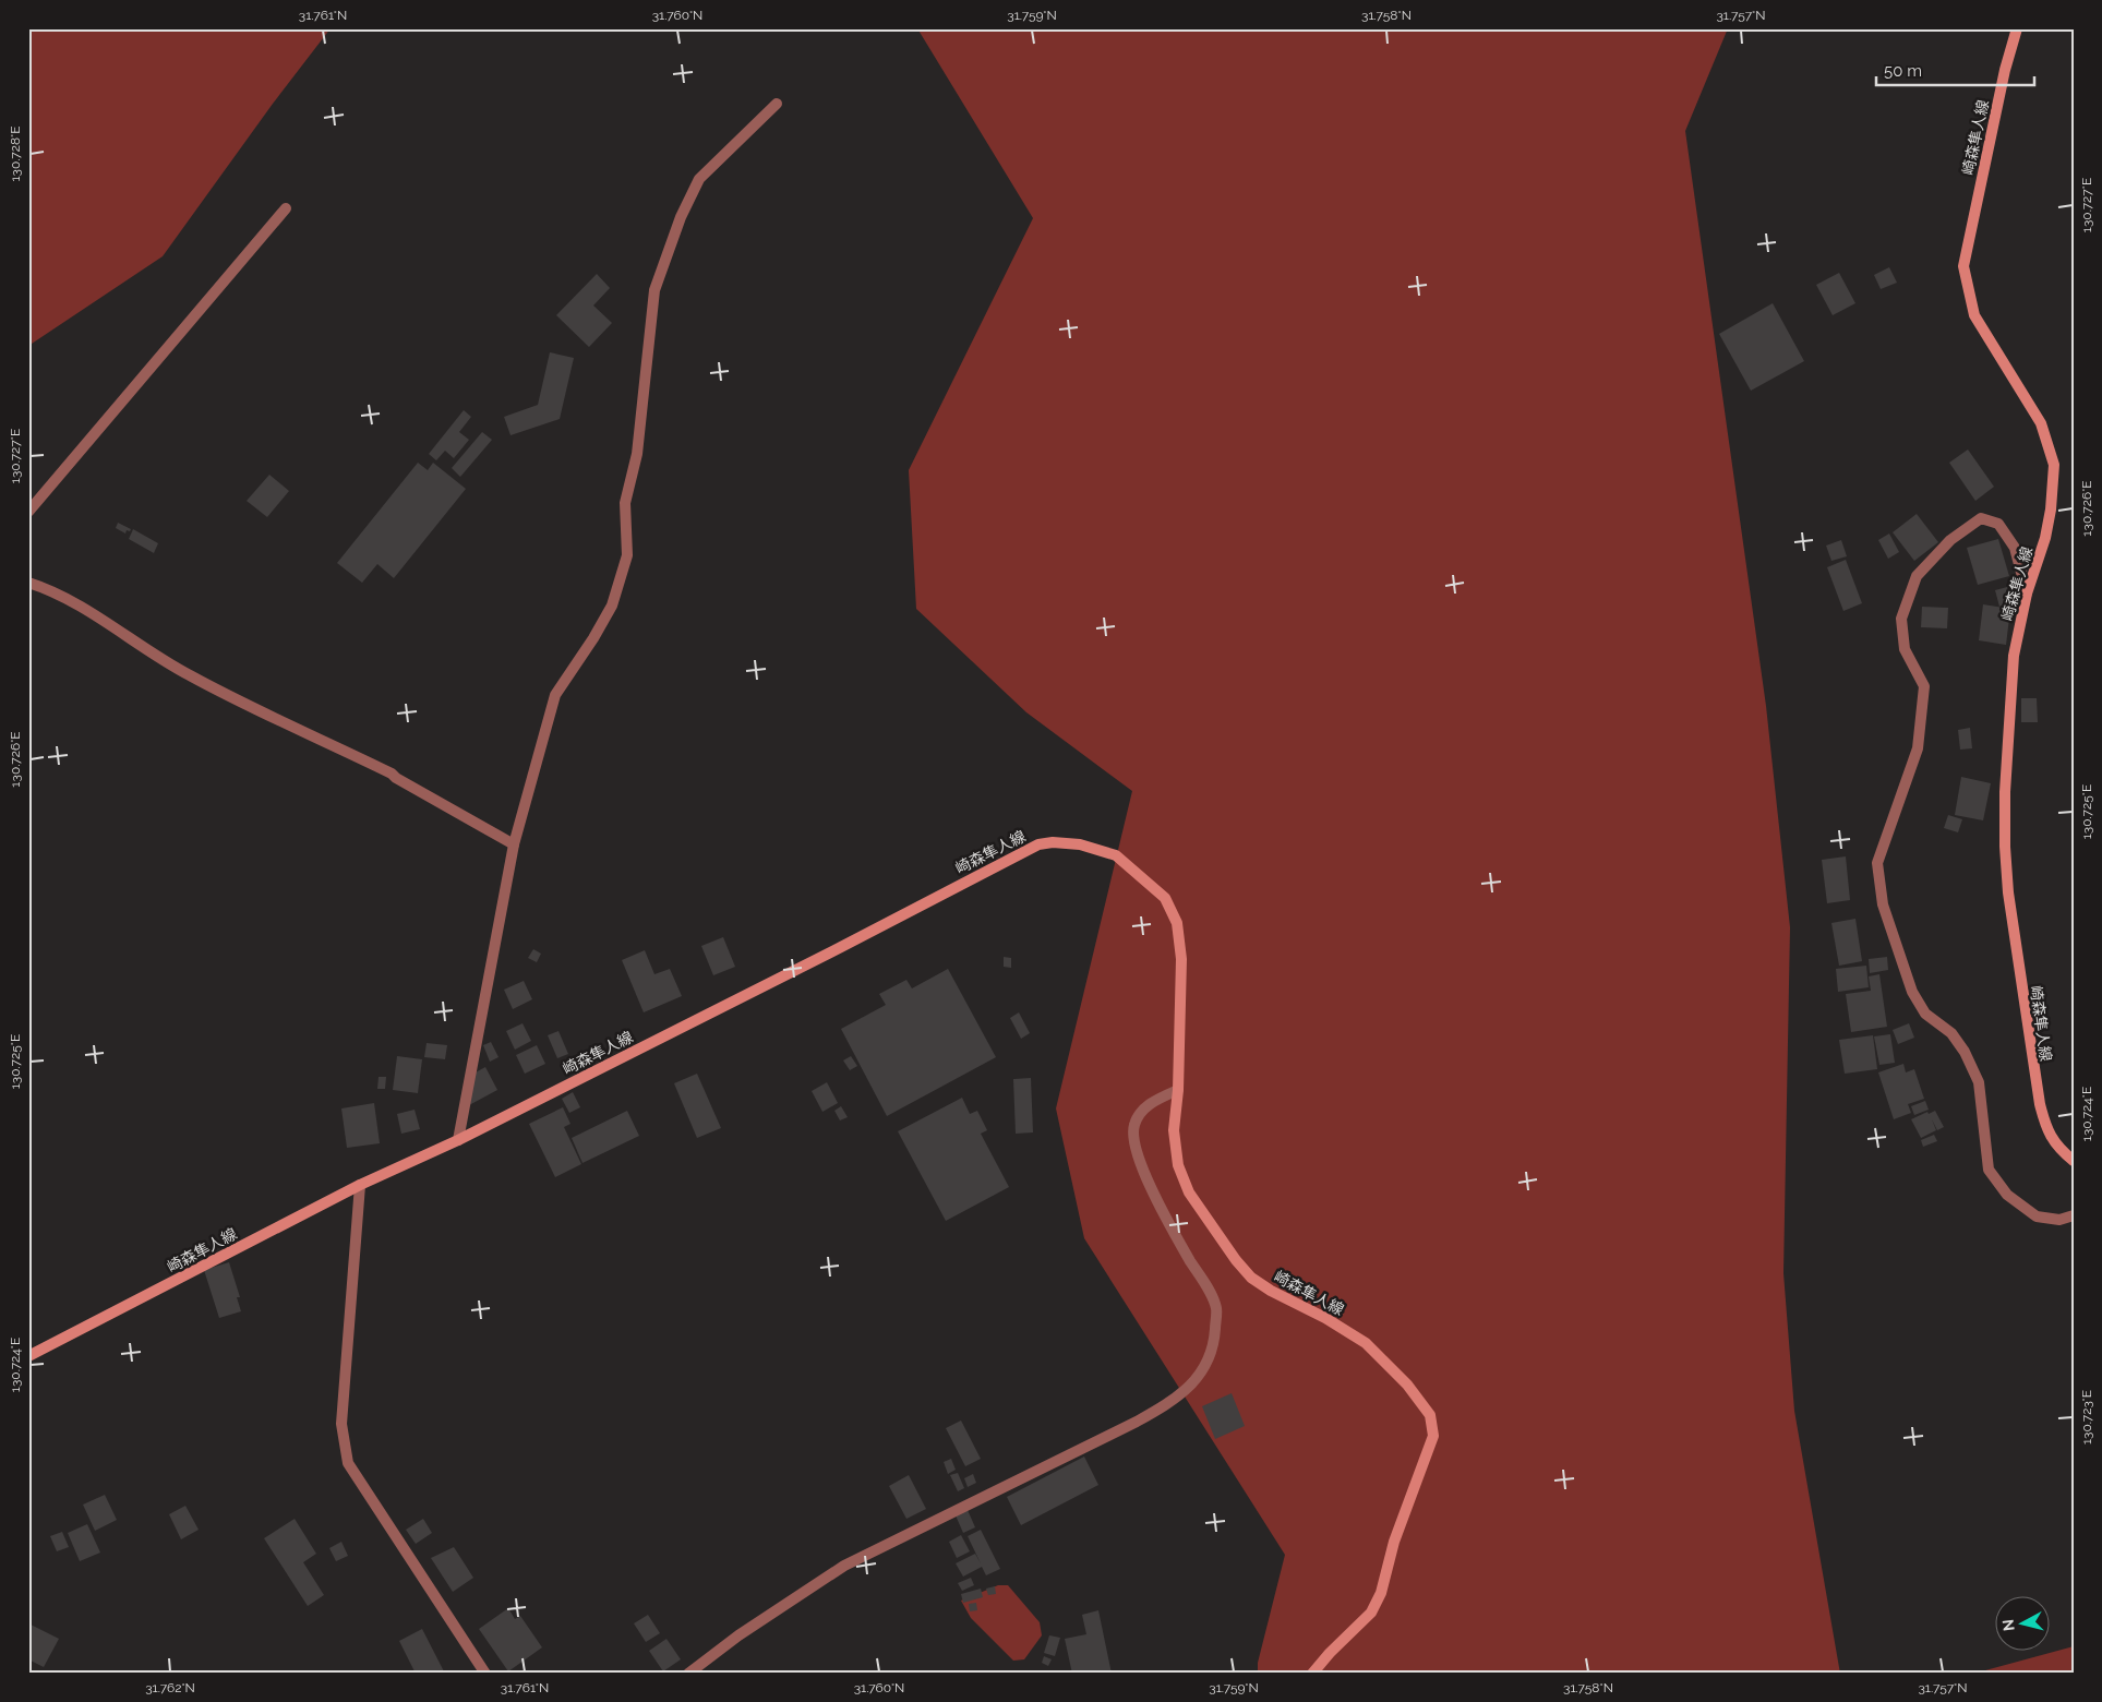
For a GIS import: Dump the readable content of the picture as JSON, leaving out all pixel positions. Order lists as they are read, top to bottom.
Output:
{
  "streets": {
    "main road": ["崎森隼人線"]
  },
  "scale_bar": "50 m",
  "north": "left",
  "coordinates": [
    "31.761°N",
    "31.760°N",
    "31.759°N",
    "31.758°N",
    "31.757°N",
    "130.728°E",
    "130.727°E",
    "130.726°E",
    "130.725°E",
    "130.724°E",
    "130.723°E",
    "31.762°N"
  ]
}
